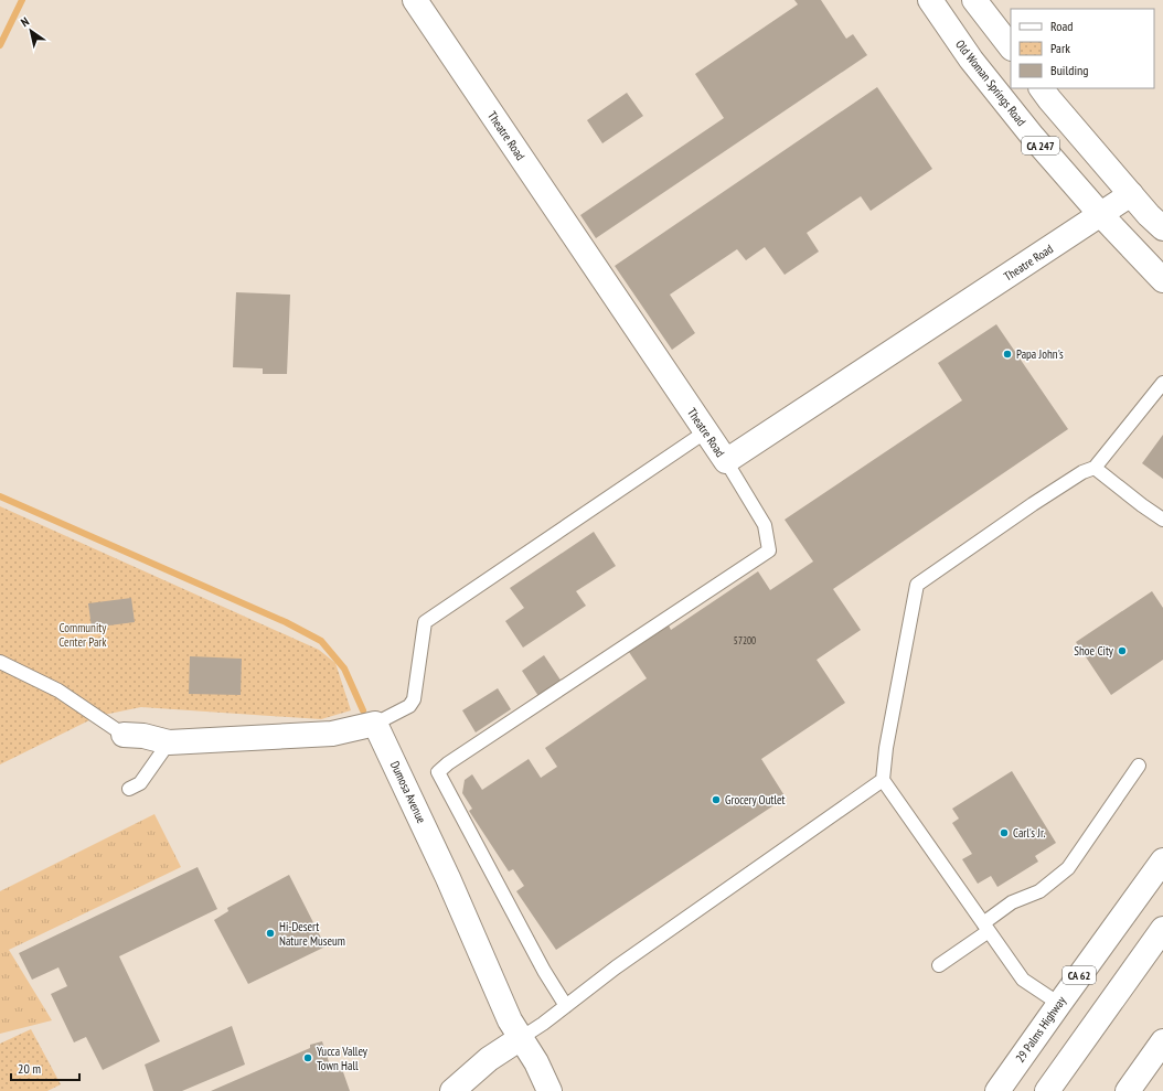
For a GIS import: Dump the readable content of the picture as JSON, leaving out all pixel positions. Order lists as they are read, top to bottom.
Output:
{
  "streets": {
    "street": [
      "Old Woman Springs Road",
      "Theatre Road",
      "CA 247",
      "Dumosa Avenue",
      "CA 62",
      "29 Palms Highway"
    ]
  },
  "crossings": [
    ["Old Woman Springs Road", "Theatre Road"],
    ["Theatre Road", "CA 247"]
  ],
  "parks": ["Community Center Park"],
  "places": [
    "Papa John's",
    "Shoe City",
    "Grocery Outlet",
    "Carl's Jr.",
    "Hi-Desert Nature Museum",
    "Yucca Valley Town Hall"
  ],
  "house_numbers": ["57200"],
  "legend": ["Road", "Park", "Building"],
  "scale_bar": "20 m",
  "north": "top left"
}
